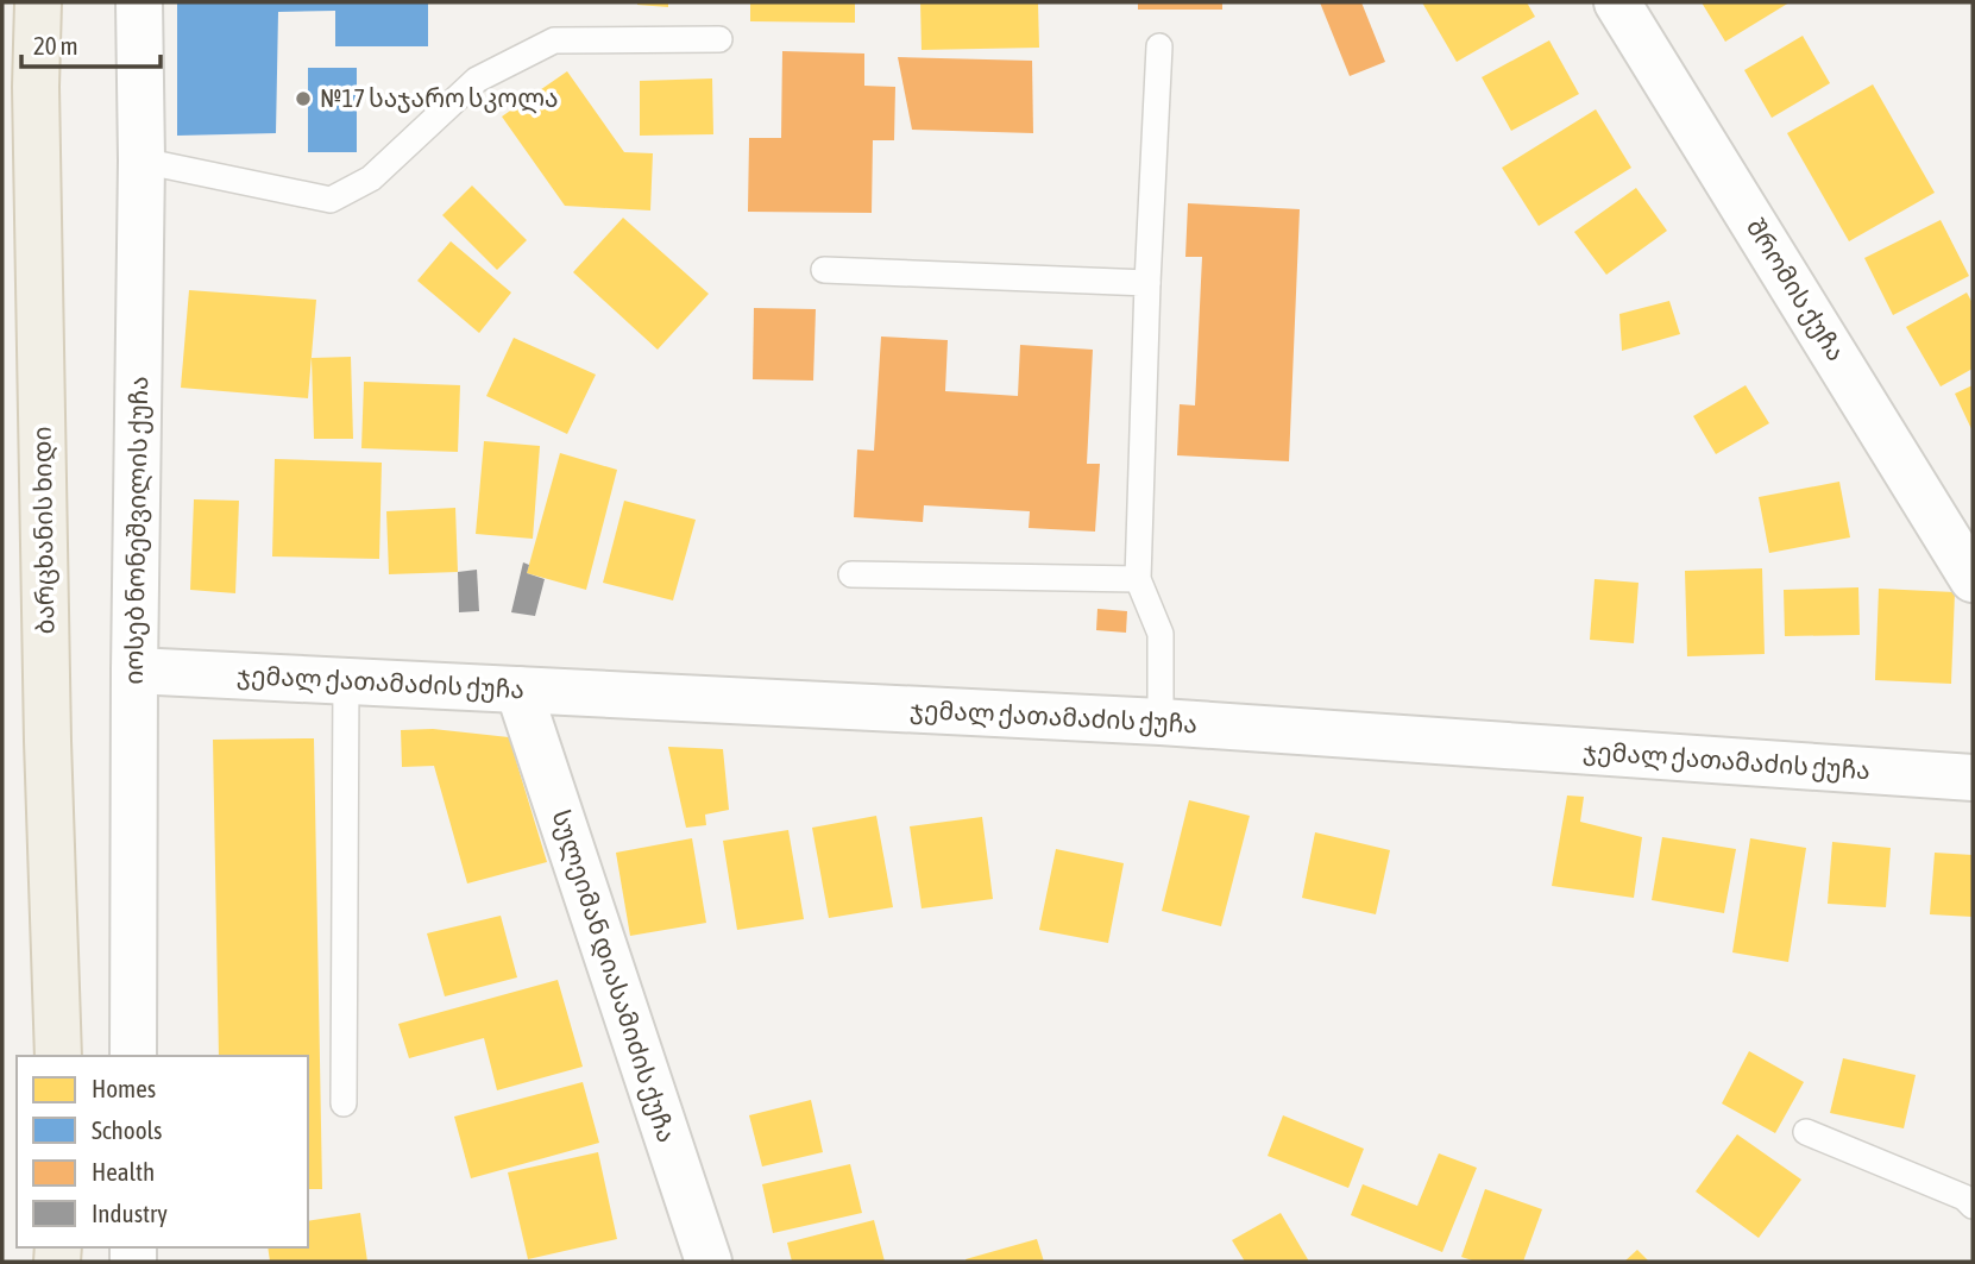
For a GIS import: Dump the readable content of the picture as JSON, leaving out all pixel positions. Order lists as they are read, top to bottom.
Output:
{
  "streets": {
    "main road": ["ბარცხანის ხიდი"],
    "street": [
      "შრომის ქუჩა",
      "იოსებ ნონეშვილის ქუჩა",
      "ჯემალ ქათამაძის ქუჩა",
      "სულეიმან დიასამიძის ქუჩა"
    ]
  },
  "crossings": [
    ["იოსებ ნონეშვილის ქუჩა", "ჯემალ ქათამაძის ქუჩა"],
    ["ჯემალ ქათამაძის ქუჩა", "სულეიმან დიასამიძის ქუჩა"]
  ],
  "places": ["№17 საჯარო სკოლა"],
  "legend": [
    "Homes",
    "Schools",
    "Health",
    "Industry"
  ],
  "scale_bar": "20 m"
}
